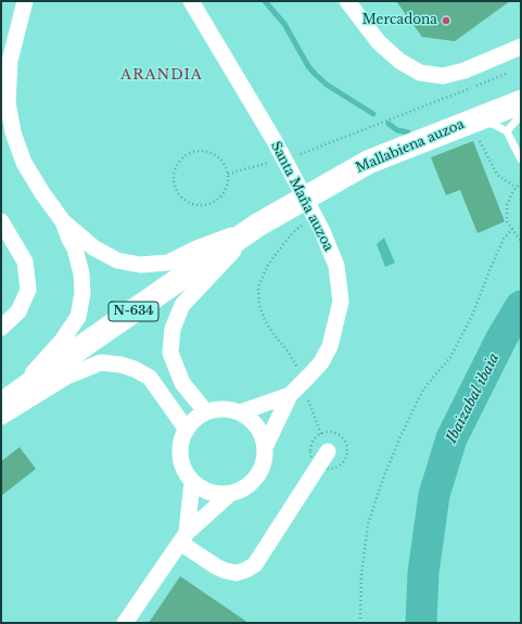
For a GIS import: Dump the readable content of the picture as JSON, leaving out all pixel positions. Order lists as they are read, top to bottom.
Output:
{
  "streets": {
    "highway": ["Mallabiena auzoa", "N-634"],
    "street": ["Santa Maña auzoa"]
  },
  "crossings": [
    ["Mallabiena auzoa", "N-634"]
  ],
  "districts": ["ARANDIA"],
  "water": ["Ibaizabal ibaia"],
  "places": ["Mercadona"]
}
